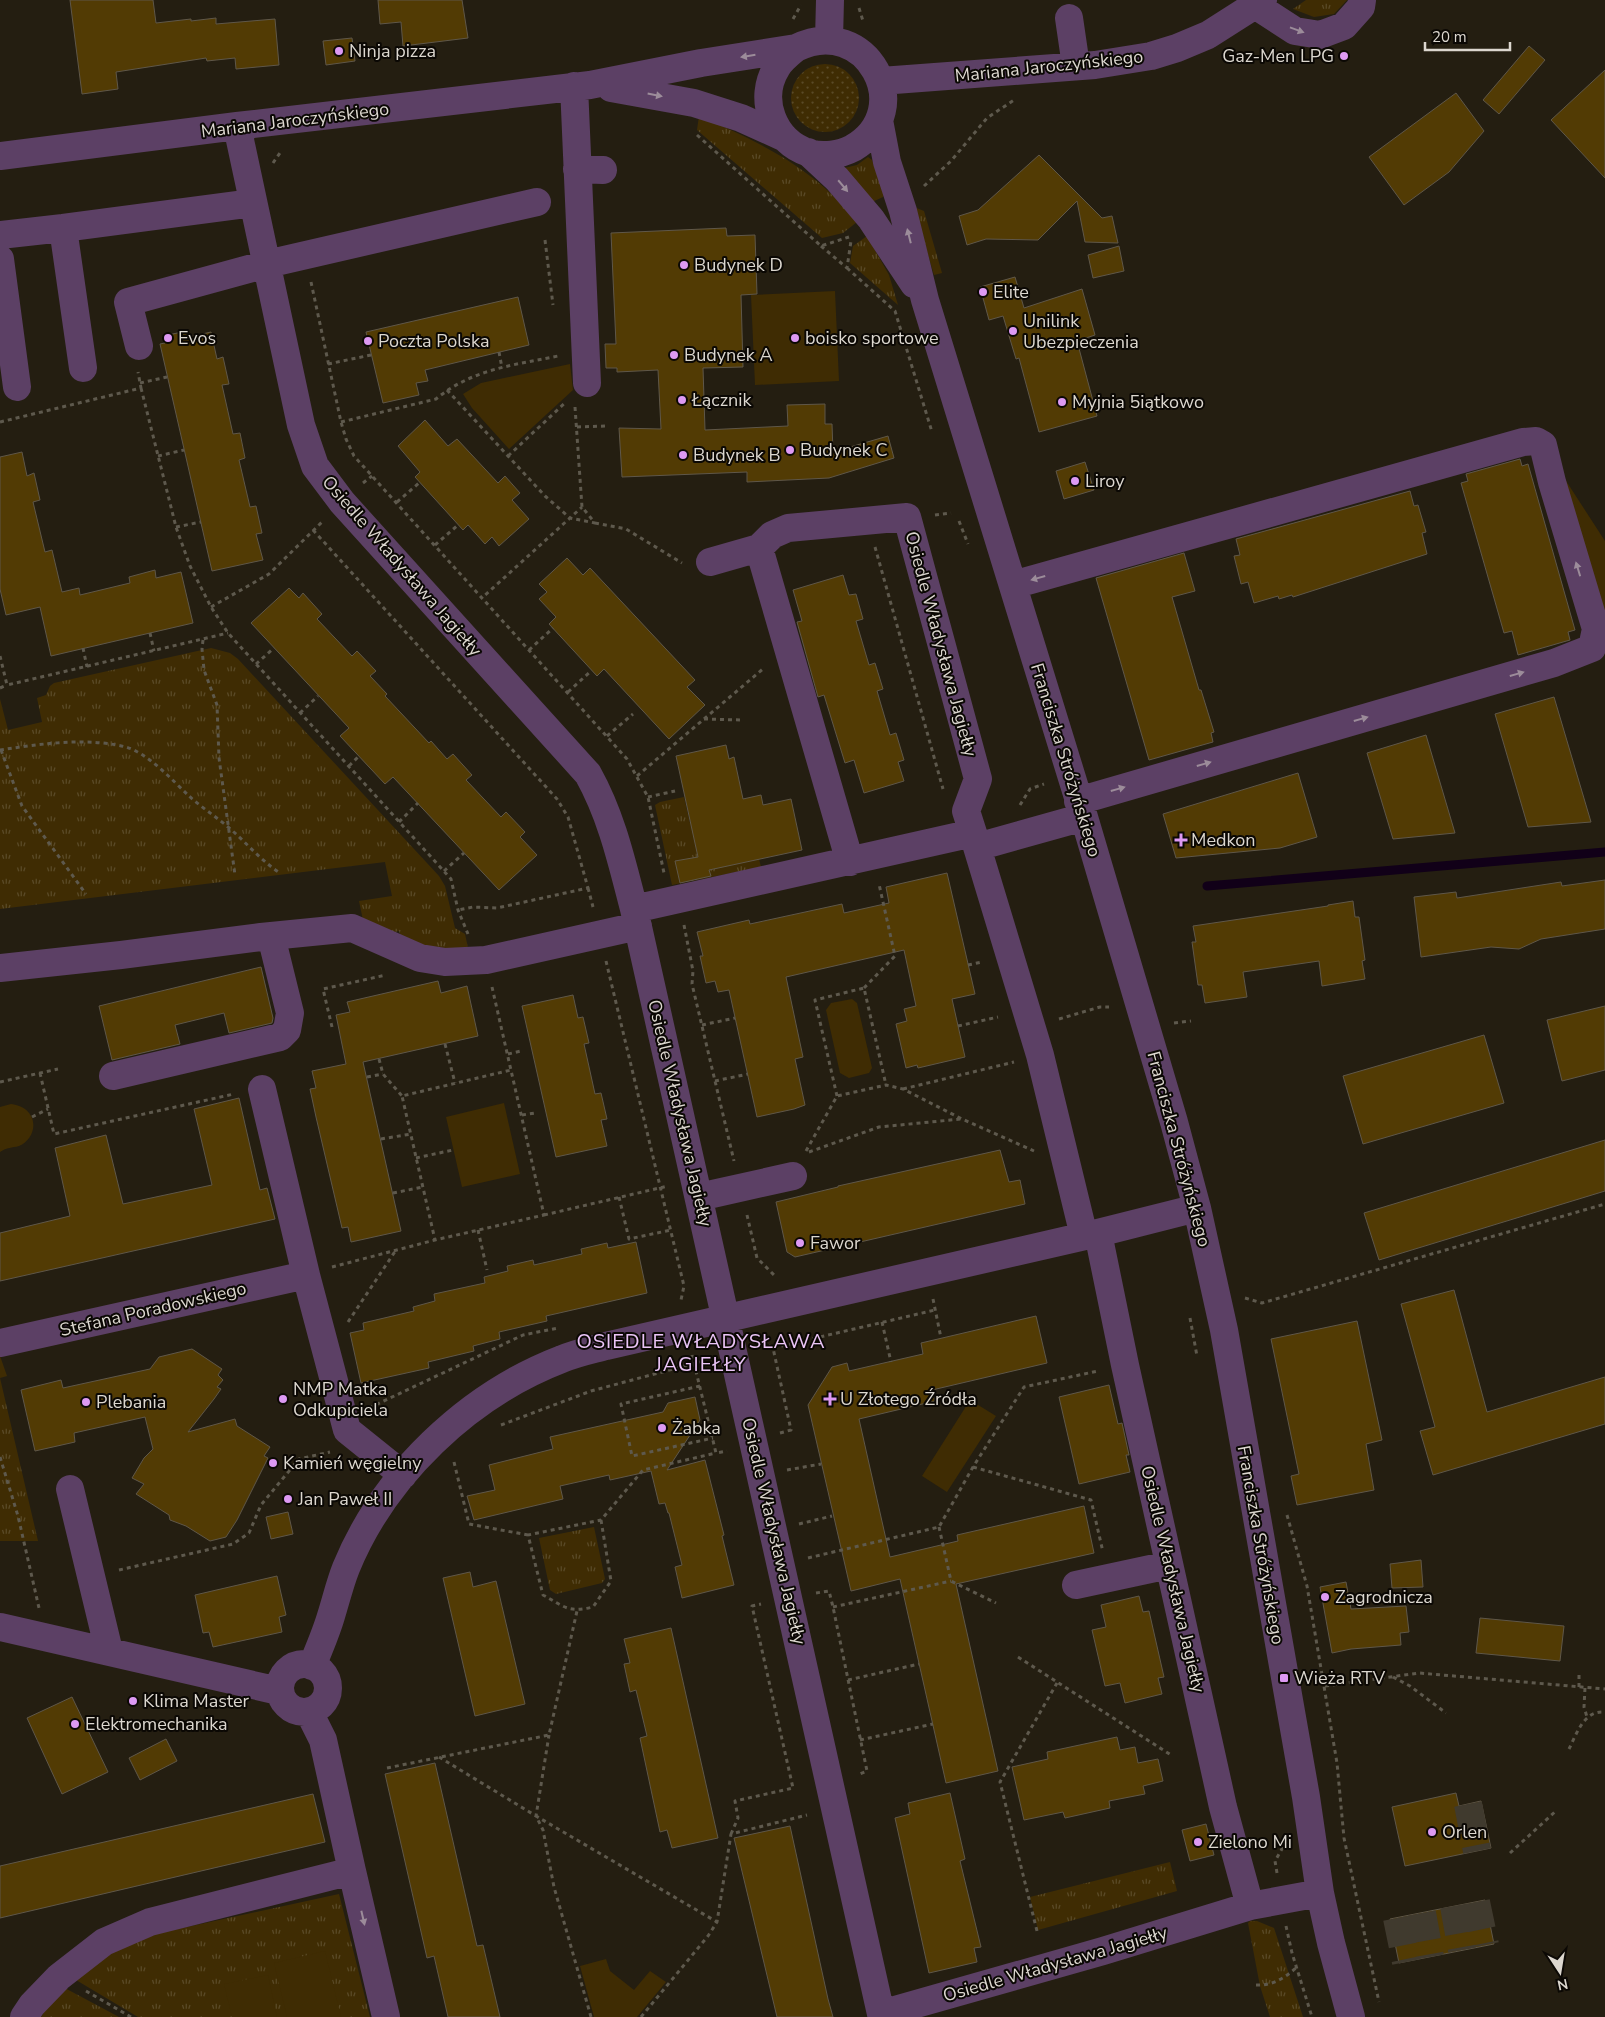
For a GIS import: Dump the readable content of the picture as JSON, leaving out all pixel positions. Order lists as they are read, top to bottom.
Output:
{
  "streets": {
    "street": [
      "Mariana Jaroczyńskiego",
      "Osiedle Władysława Jagiełły",
      "Franciszka Stróżyńskiego",
      "Stefana Poradowskiego"
    ]
  },
  "crossings": [
    ["Mariana Jaroczyńskiego", "Osiedle Władysława Jagiełły"],
    ["Mariana Jaroczyńskiego", "Franciszka Stróżyńskiego"]
  ],
  "districts": ["OSIEDLE WŁADYSŁAWA JAGIEŁŁY"],
  "places": {
    "other": [
      "Ninja pizza",
      "Gaz-Men LPG",
      "Budynek D",
      "Elite",
      "Unilink Ubezpieczenia",
      "Evos",
      "boisko sportowe",
      "Poczta Polska",
      "Budynek A",
      "Łącznik",
      "Myjnia 5iątkowo",
      "Budynek C",
      "Budynek B",
      "Liroy",
      "Fawor",
      "NMP Matka Odkupiciela",
      "Plebania",
      "Żabka",
      "Kamień węgielny",
      "Jan Paweł II",
      "Zagrodnicza",
      "Klima Master",
      "Elektromechanika",
      "Orlen",
      "Zielono Mi"
    ],
    "health": ["Medkon", "U Złotego Źródła"],
    "transit": ["Wieża RTV"]
  },
  "scale_bar": "20 m",
  "north": "bottom"
}
